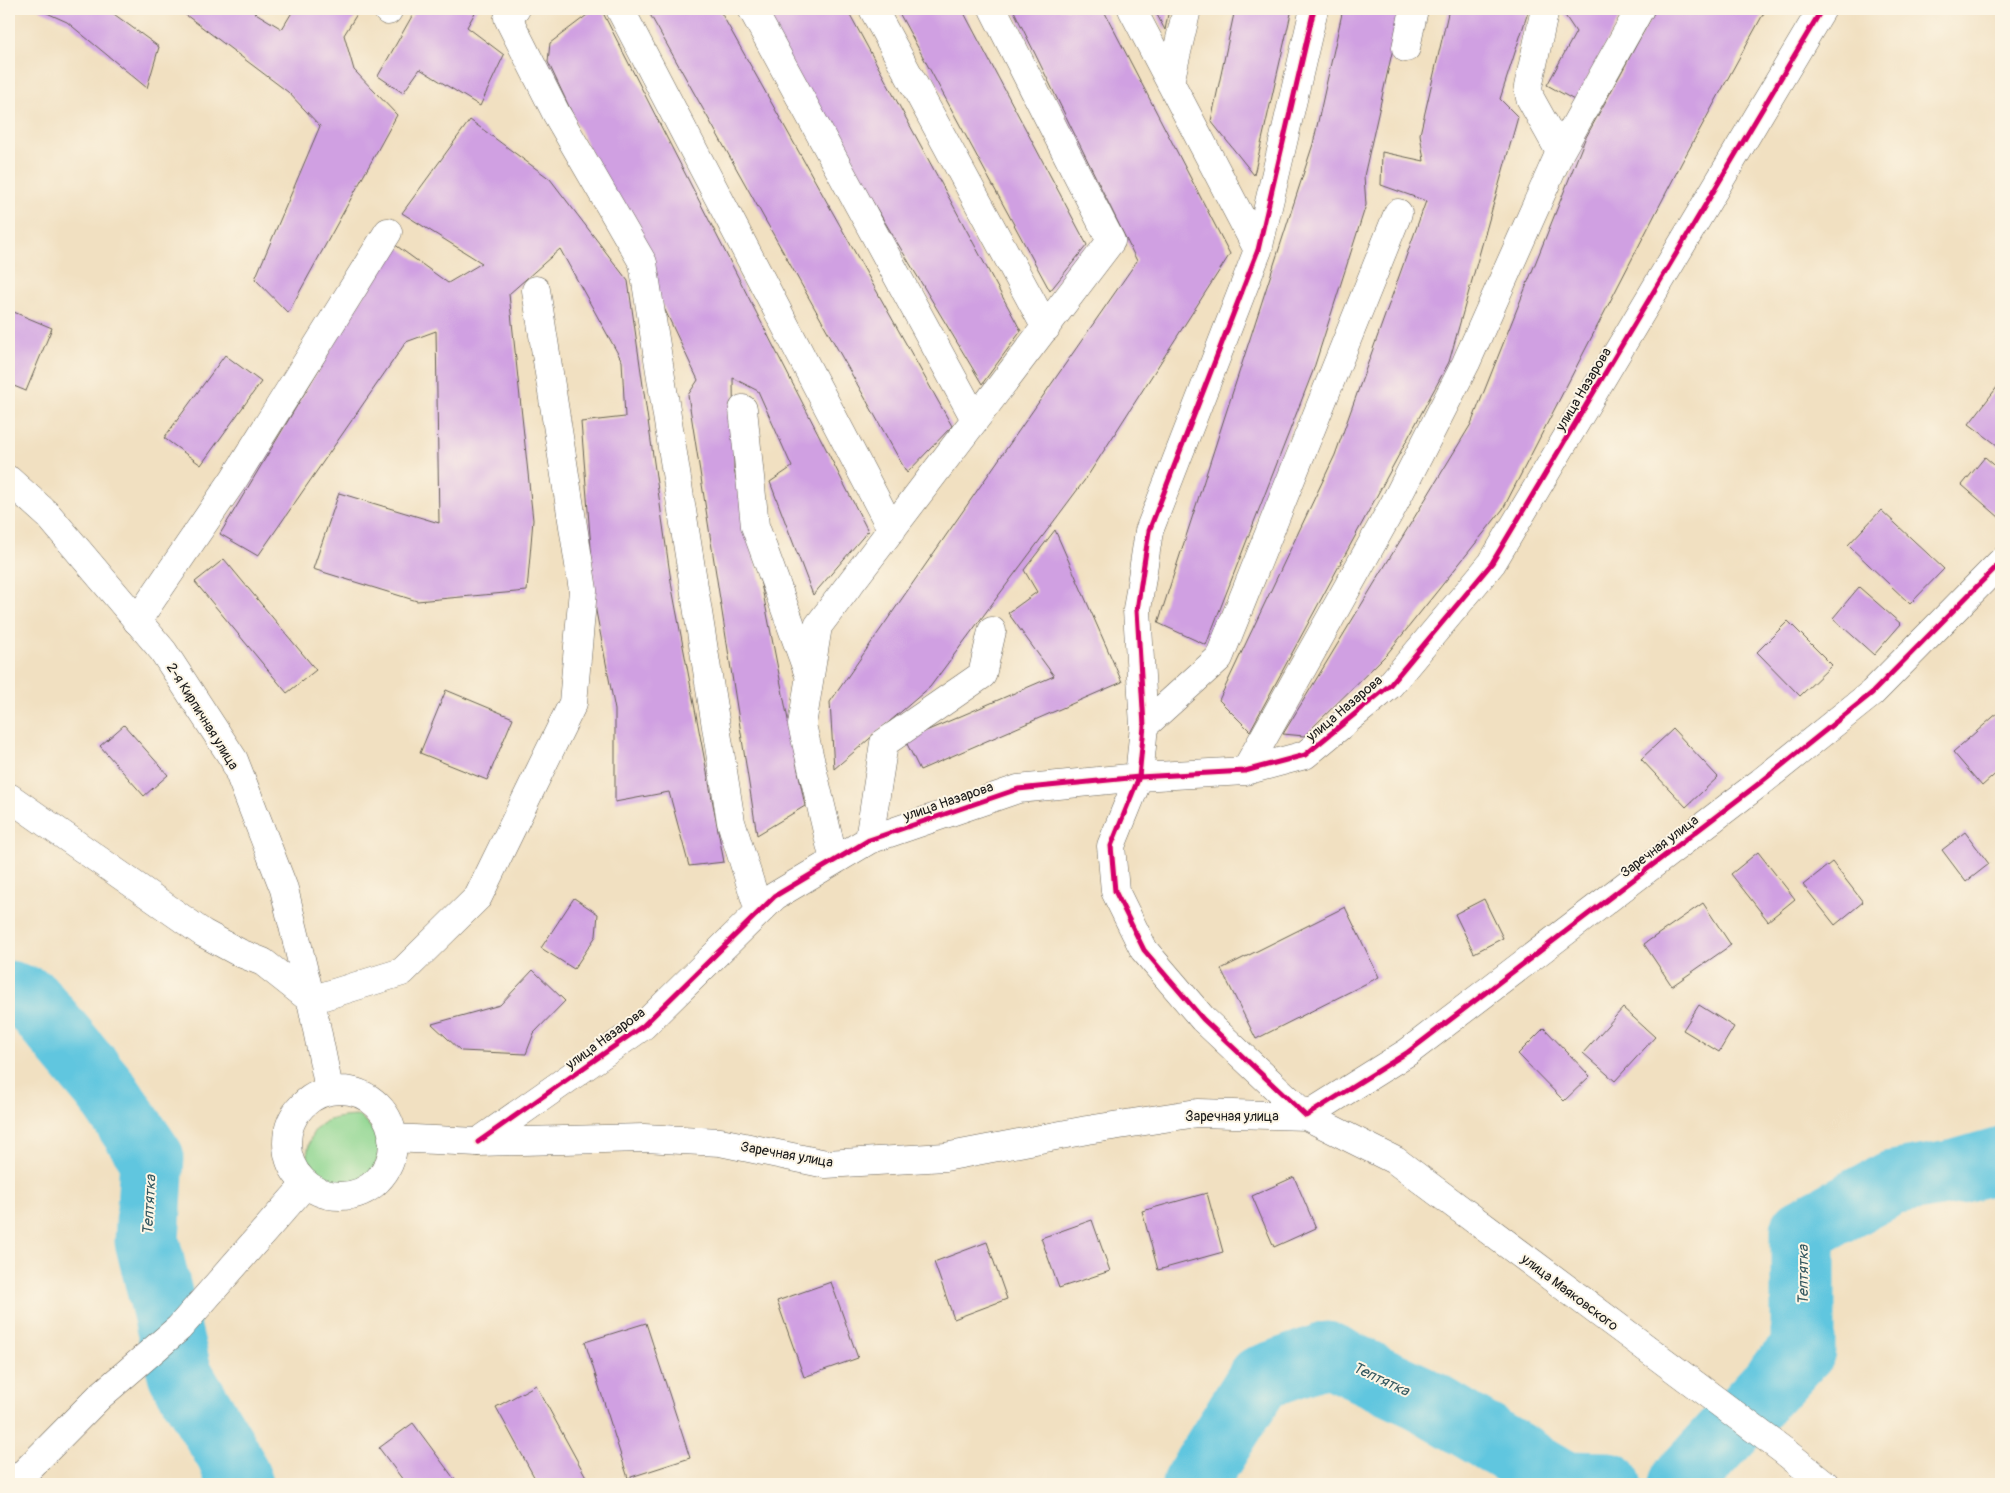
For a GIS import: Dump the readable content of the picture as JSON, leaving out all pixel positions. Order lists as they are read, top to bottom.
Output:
{
  "streets": {
    "street": [
      "улица Назарова",
      "2-я Кирпичная улица",
      "Заречная улица",
      "улица Маяковского"
    ]
  },
  "crossings": [
    ["улица Назарова", "Заречная улица"],
    ["2-я Кирпичная улица", "Заречная улица"],
    ["Заречная улица", "улица Маяковского"]
  ],
  "water": ["Тептятка"]
}
